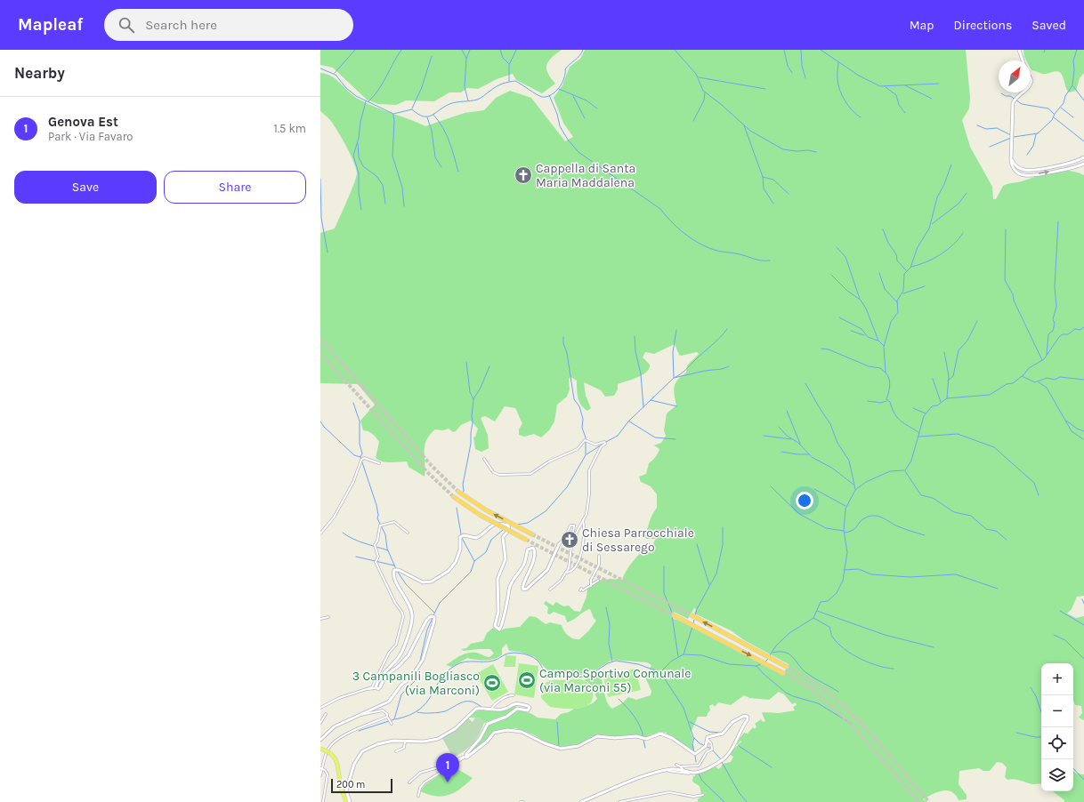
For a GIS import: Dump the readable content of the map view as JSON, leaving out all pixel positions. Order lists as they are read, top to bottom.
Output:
{
  "places": {
    "church": ["Cappella di Santa Maria Maddalena", "Chiesa Parrocchiale di Sessarego"],
    "sports": ["Campo Sportivo Comunale (via Marconi 55)", "3 Campanili Bogliasco (via Marconi)"]
  },
  "scale_bar": "200 m",
  "north": "top right",
  "page": {
    "header": "Mapleaf",
    "search": "Search here",
    "nav": ["Map", "Directions", "Saved"],
    "heading": "Nearby",
    "list": [
      {
        "mark": "1",
        "name": "Genova Est",
        "note": "Park · Via Favaro",
        "value": "1.5 km"
      }
    ],
    "buttons": ["Save", "Share"],
    "map_buttons": ["+", "−"],
    "pins": "1",
    "scale": "200 m"
  }
}
